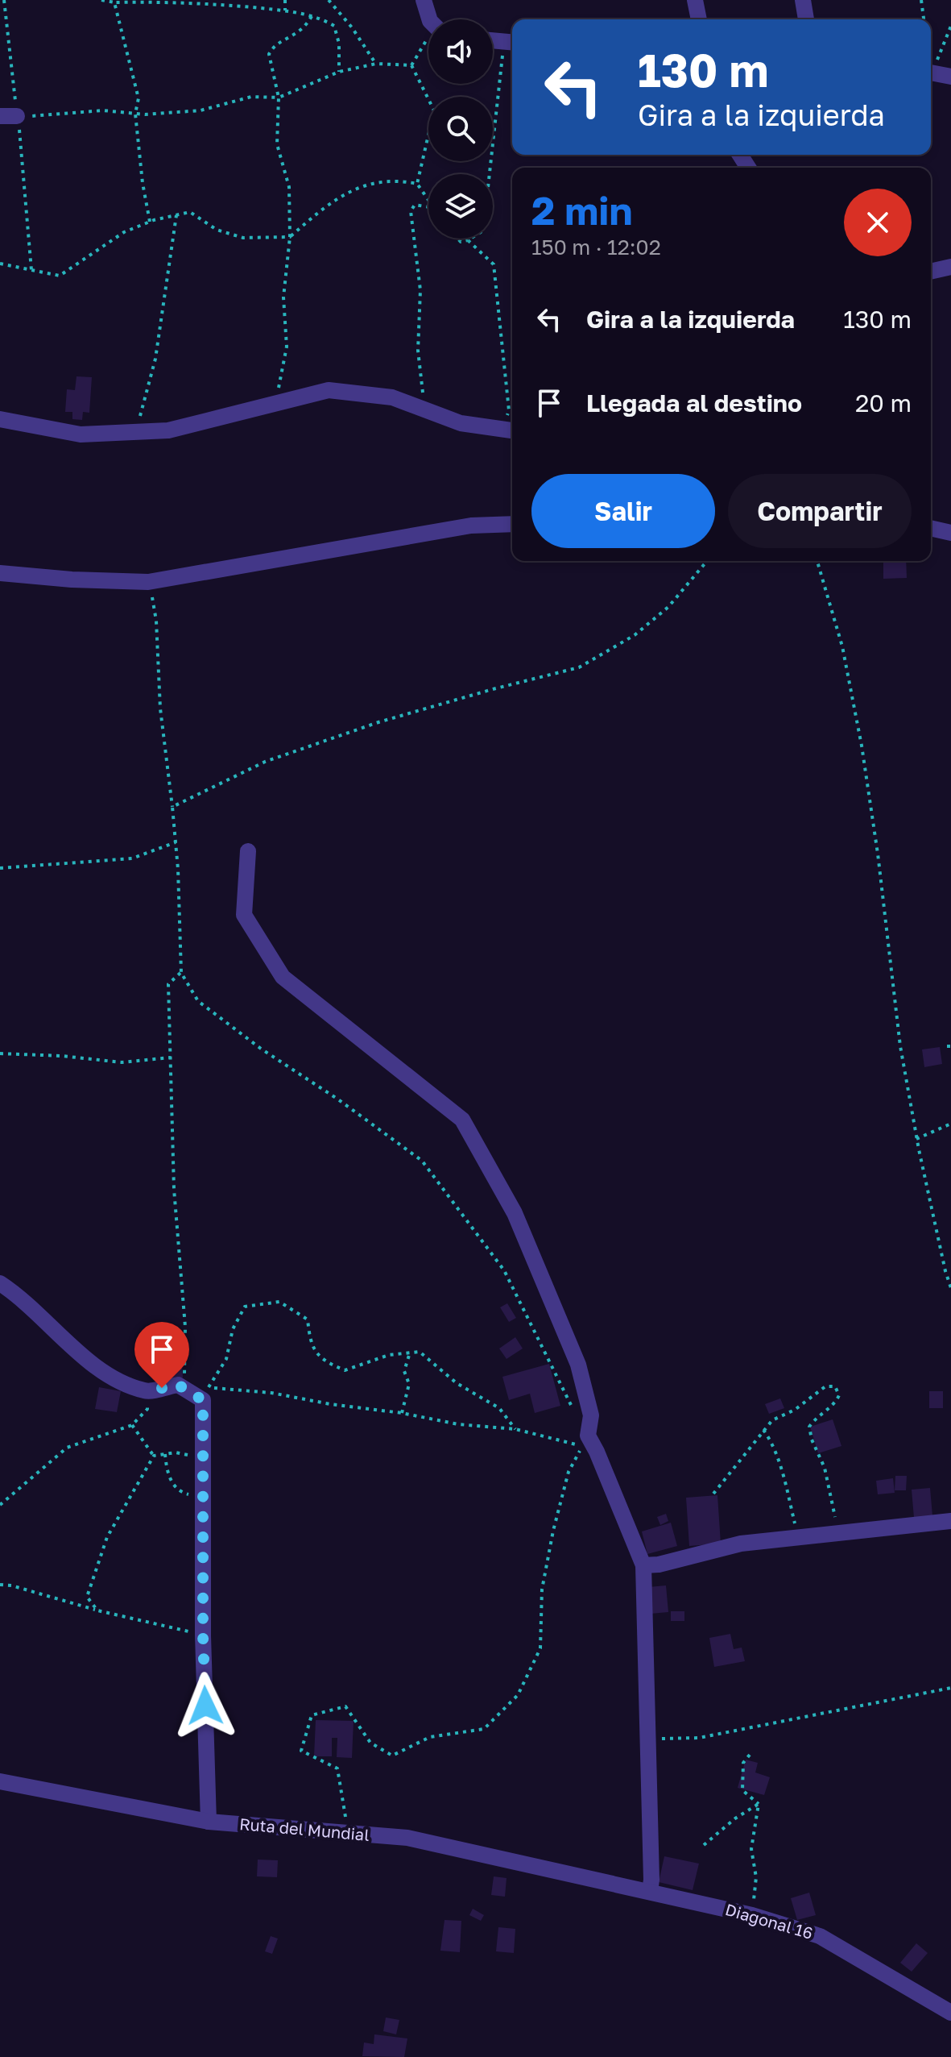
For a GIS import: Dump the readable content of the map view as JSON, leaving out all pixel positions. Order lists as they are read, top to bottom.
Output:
{
  "streets": {
    "street": ["Ruta del Mundial", "Diagonal 16"]
  },
  "crossings": [
    ["Ruta del Mundial", "Diagonal 16"]
  ],
  "page": {
    "turn": ["130 m", "Gira a la izquierda"],
    "heading": ["2 min", "150 m · 12:02"],
    "list": [
      {
        "name": "Gira a la izquierda",
        "value": "130 m"
      },
      {
        "name": "Llegada al destino",
        "value": "20 m"
      }
    ],
    "buttons": ["Salir", "Compartir"]
  }
}
